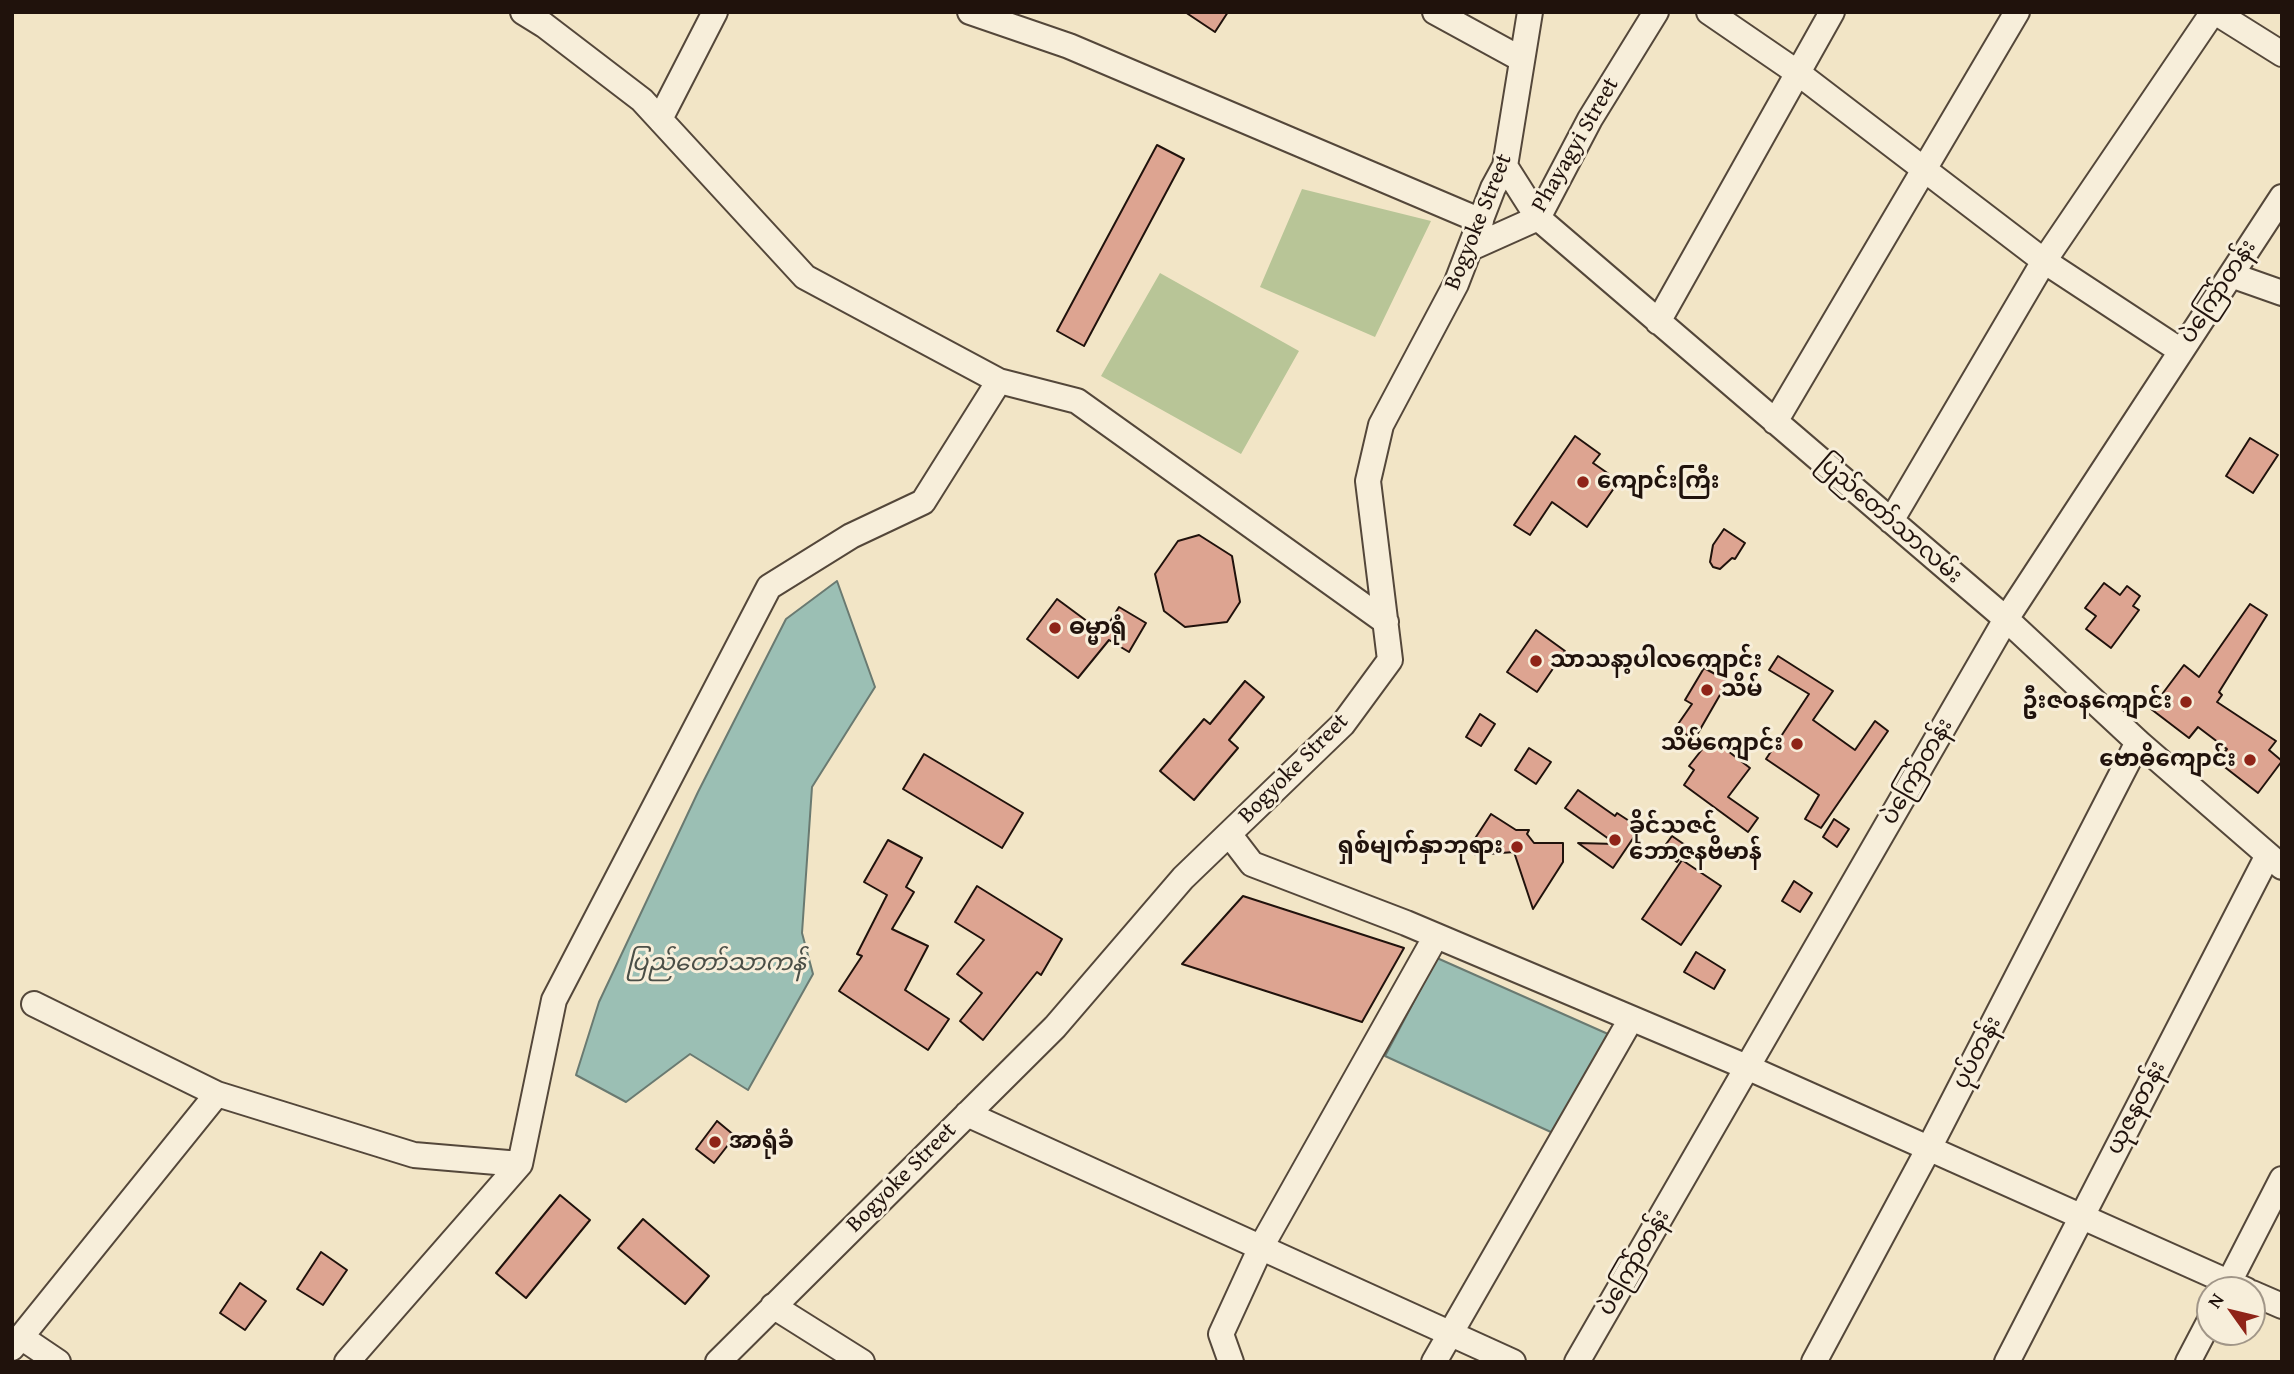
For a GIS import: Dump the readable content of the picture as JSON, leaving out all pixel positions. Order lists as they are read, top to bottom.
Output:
{
  "streets": {
    "street": [
      "Phayagyi Street",
      "Bogyoke Street",
      "ပဲကြော်တန်း",
      "ပြည်တော်သာလမ်း",
      "ပုပ်တန်း",
      "ယုဇနတန်း"
    ]
  },
  "crossings": [
    ["Phayagyi Street", "Bogyoke Street"],
    ["Phayagyi Street", "ပြည်တော်သာလမ်း"],
    ["Bogyoke Street", "ပြည်တော်သာလမ်း"],
    ["ပဲကြော်တန်း", "ပြည်တော်သာလမ်း"],
    ["ပြည်တော်သာလမ်း", "ပုပ်တန်း"],
    ["ပြည်တော်သာလမ်း", "ယုဇနတန်း"]
  ],
  "water": ["ပြည်တော်သာကန်"],
  "places": [
    "ကျောင်းကြီး",
    "ဓမ္မာရုံ",
    "သာသနာ့ပါလကျောင်း",
    "သိမ်",
    "ဦးဇဝနကျောင်း",
    "သိမ်ကျောင်း",
    "ဗောဓိကျောင်း",
    "ခိုင်သဇင် ဘောဇနဗိမာန်",
    "ရှစ်မျက်နှာဘုရား",
    "အာရုံခံ"
  ],
  "north": "top left"
}
